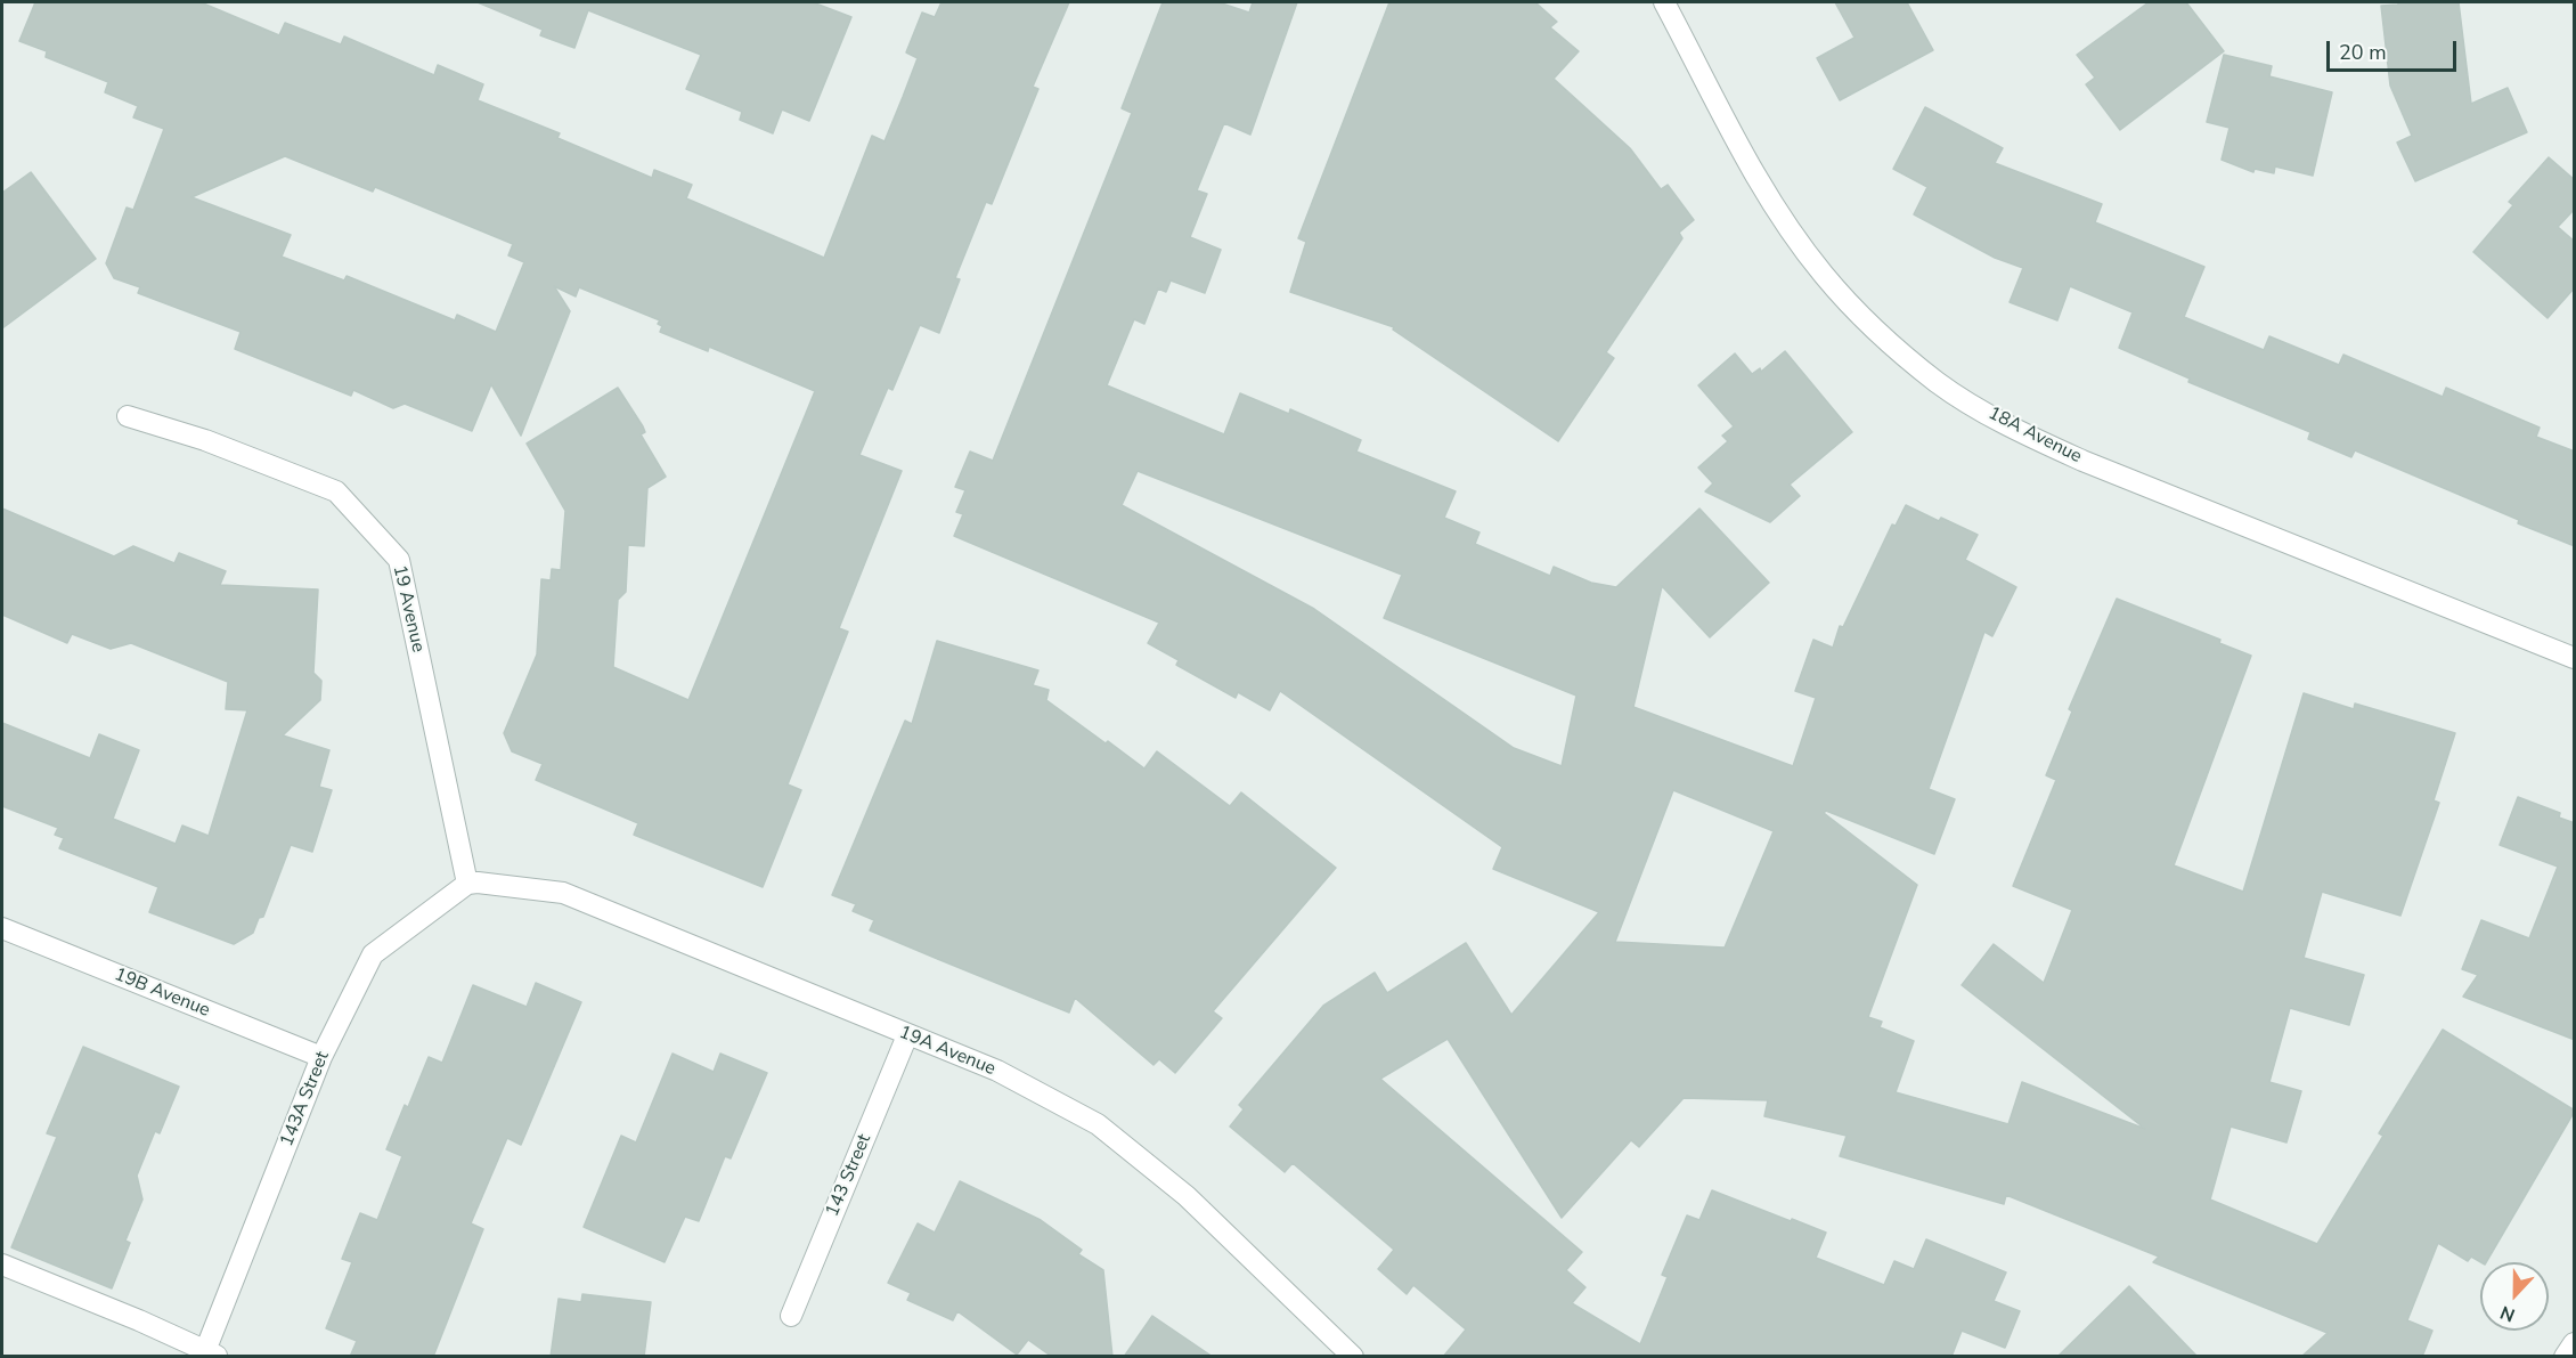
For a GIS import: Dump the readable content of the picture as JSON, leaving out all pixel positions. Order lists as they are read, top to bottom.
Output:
{
  "streets": {
    "street": [
      "18A Avenue",
      "19 Avenue",
      "19B Avenue",
      "19A Avenue",
      "143A Street",
      "143 Street"
    ]
  },
  "crossings": [
    ["19 Avenue", "19A Avenue"],
    ["19 Avenue", "143A Street"],
    ["19B Avenue", "143A Street"],
    ["19A Avenue", "143A Street"],
    ["19A Avenue", "143 Street"]
  ],
  "scale_bar": "20 m",
  "north": "bottom"
}
